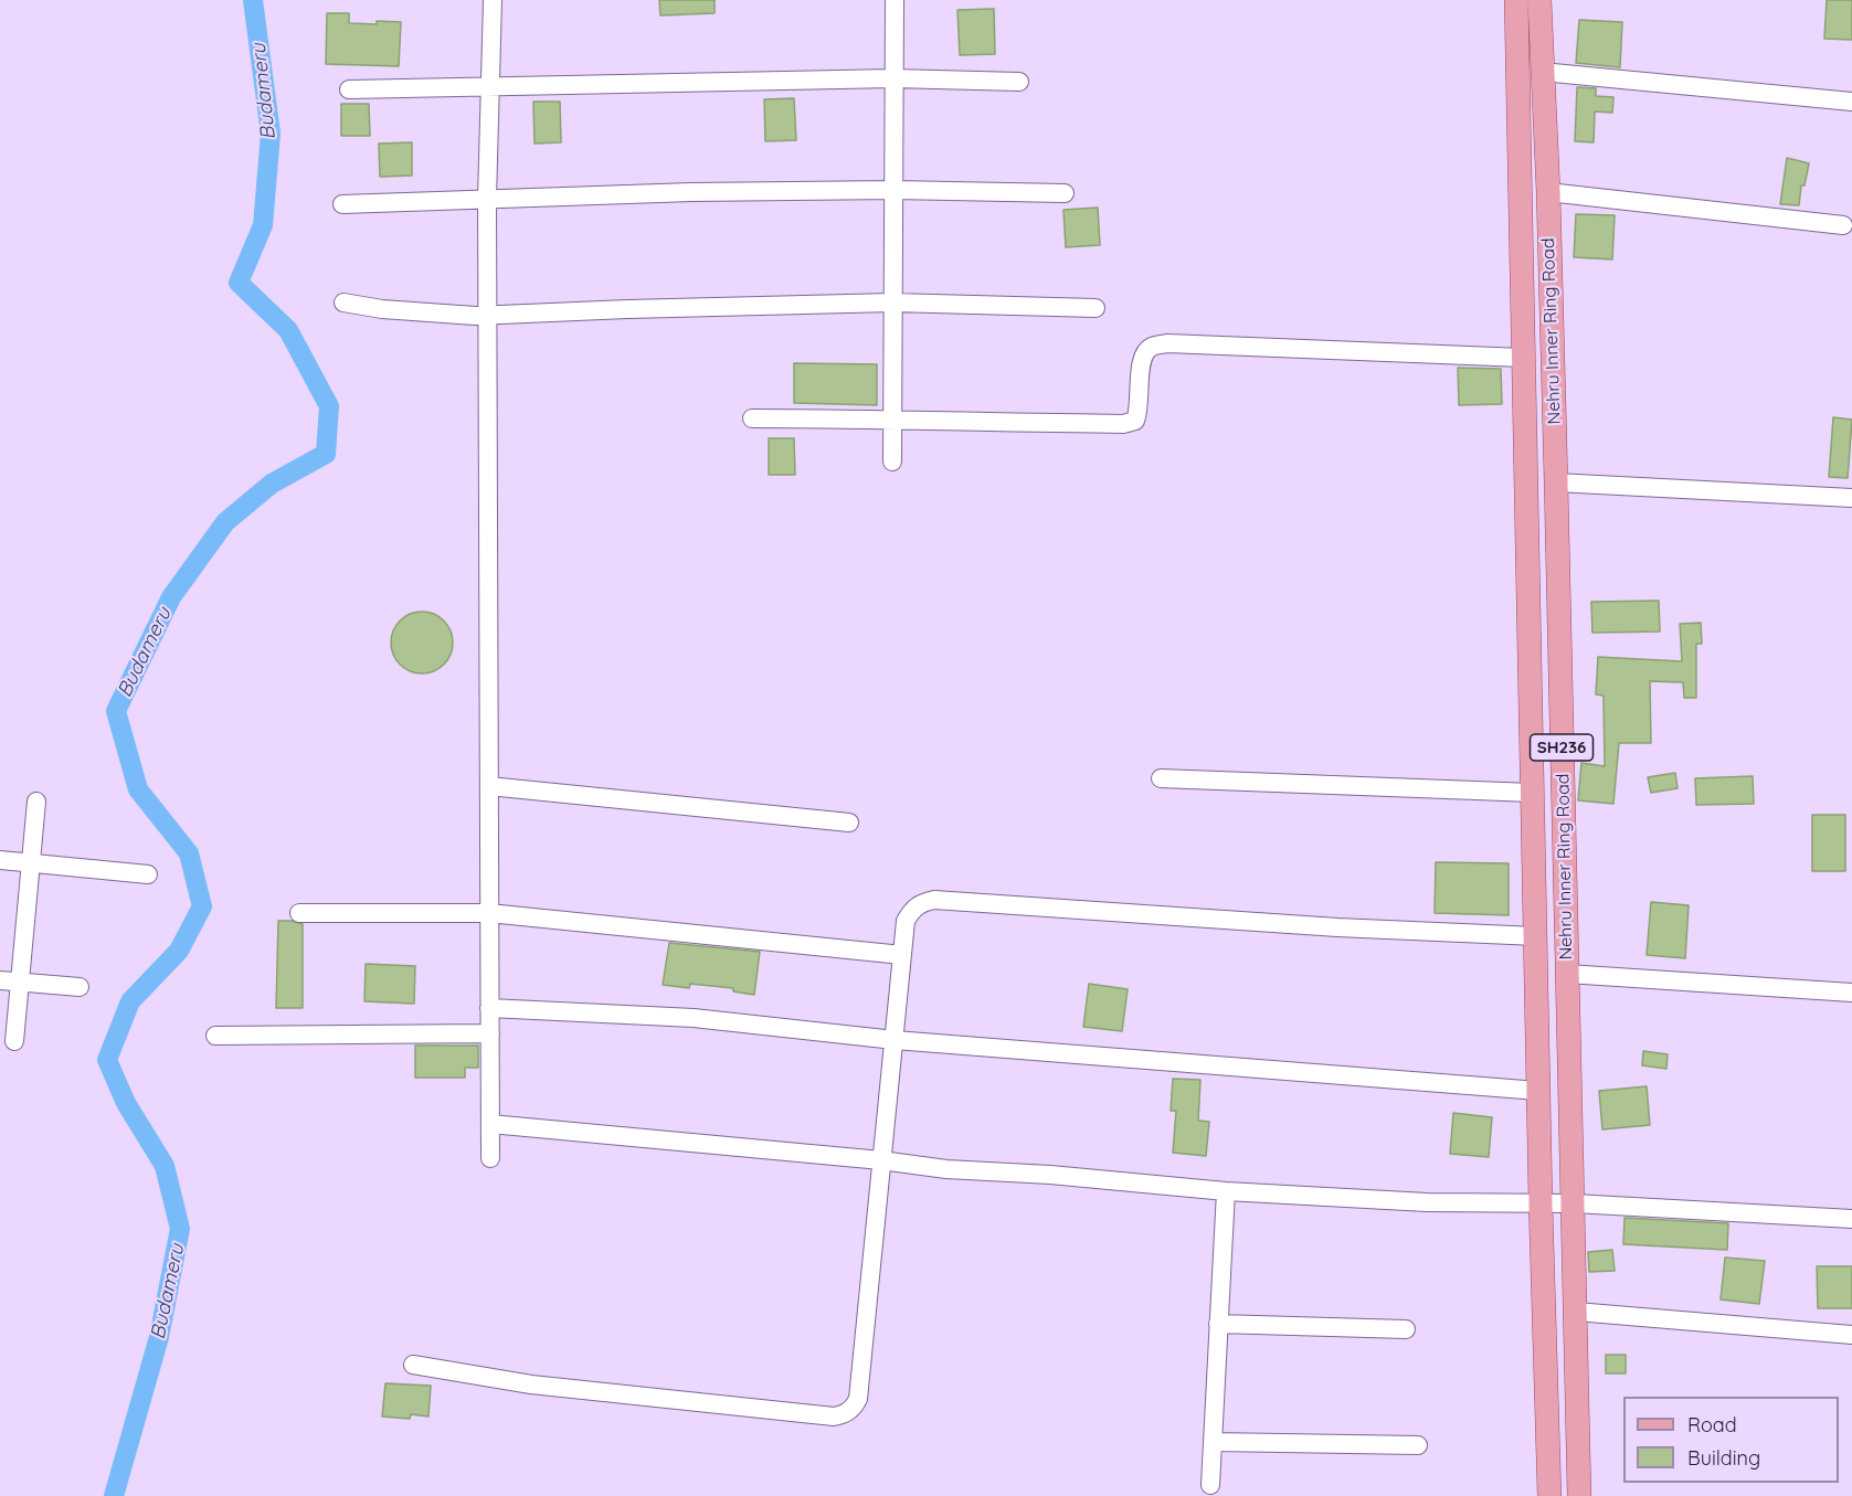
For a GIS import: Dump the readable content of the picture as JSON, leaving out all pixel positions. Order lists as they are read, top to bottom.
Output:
{
  "streets": {
    "main road": ["Nehru Inner Ring Road", "SH236"]
  },
  "water": ["Budameru"],
  "legend": ["Road", "Building"]
}
